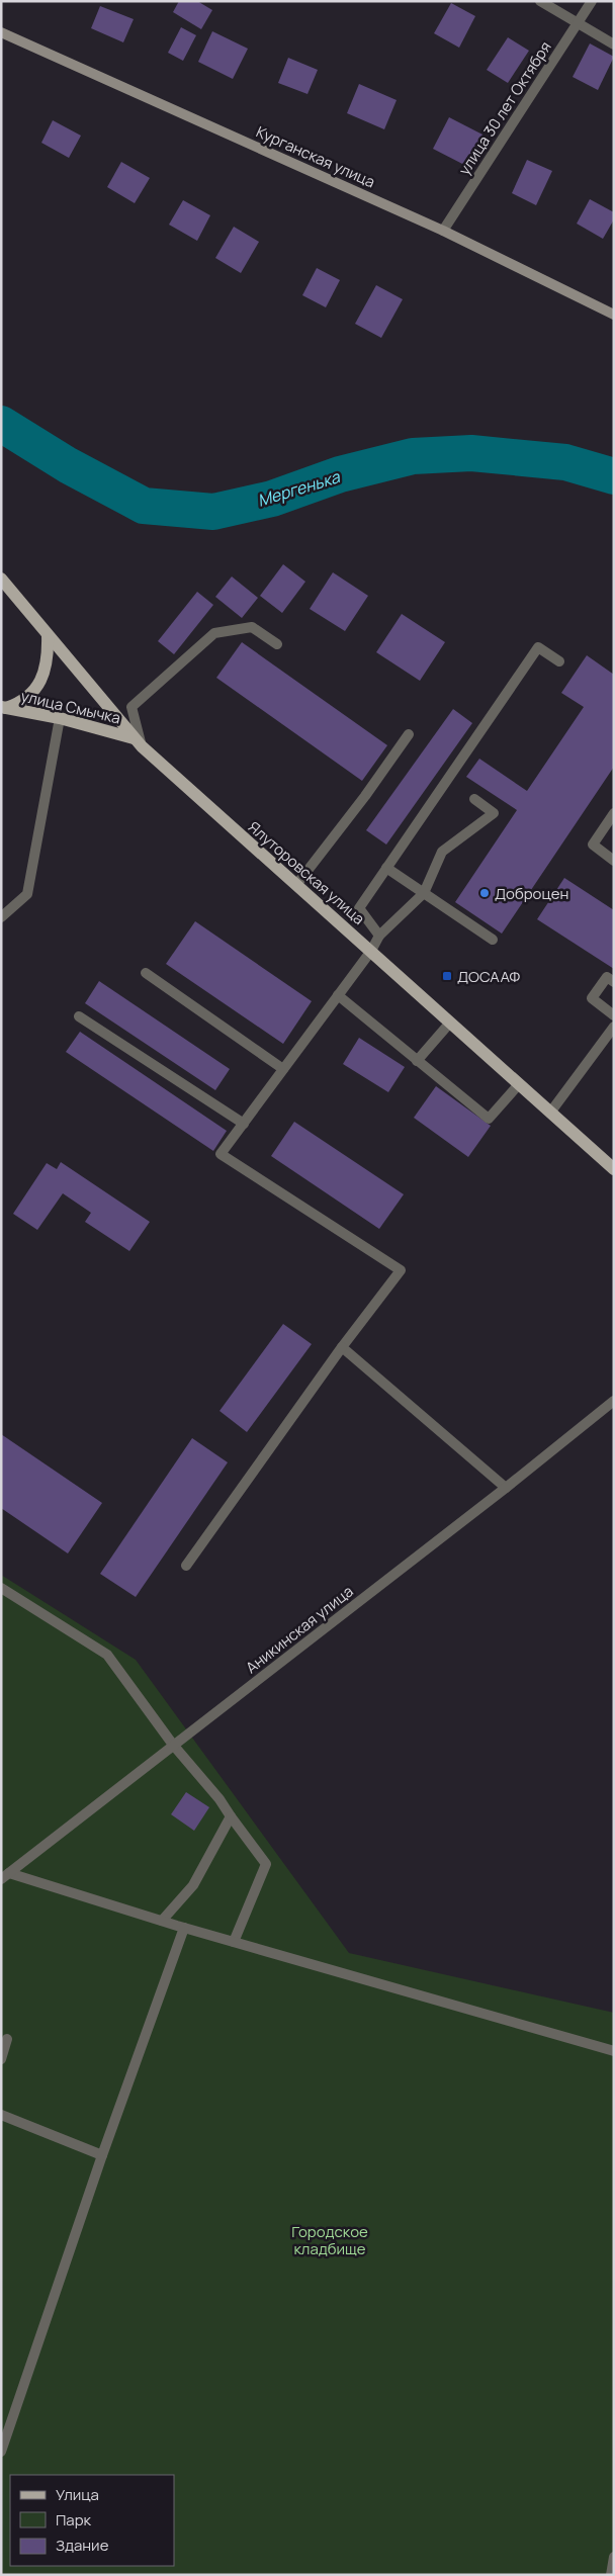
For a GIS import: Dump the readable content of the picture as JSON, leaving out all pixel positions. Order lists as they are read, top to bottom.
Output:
{
  "streets": {
    "main road": ["Курганская улица", "улица Смычка", "Ялуторовская улица"],
    "street": ["улица 30 лет Октября", "Аникинская улица"]
  },
  "crossings": [
    ["улица 30 лет Октября", "Курганская улица"],
    ["улица Смычка", "Ялуторовская улица"]
  ],
  "water": ["Мергенька"],
  "parks": ["Городское кладбище"],
  "places": {
    "other": ["Доброцен"],
    "transit": ["ДОСААФ"]
  },
  "legend": ["Улица", "Парк", "Здание"]
}
